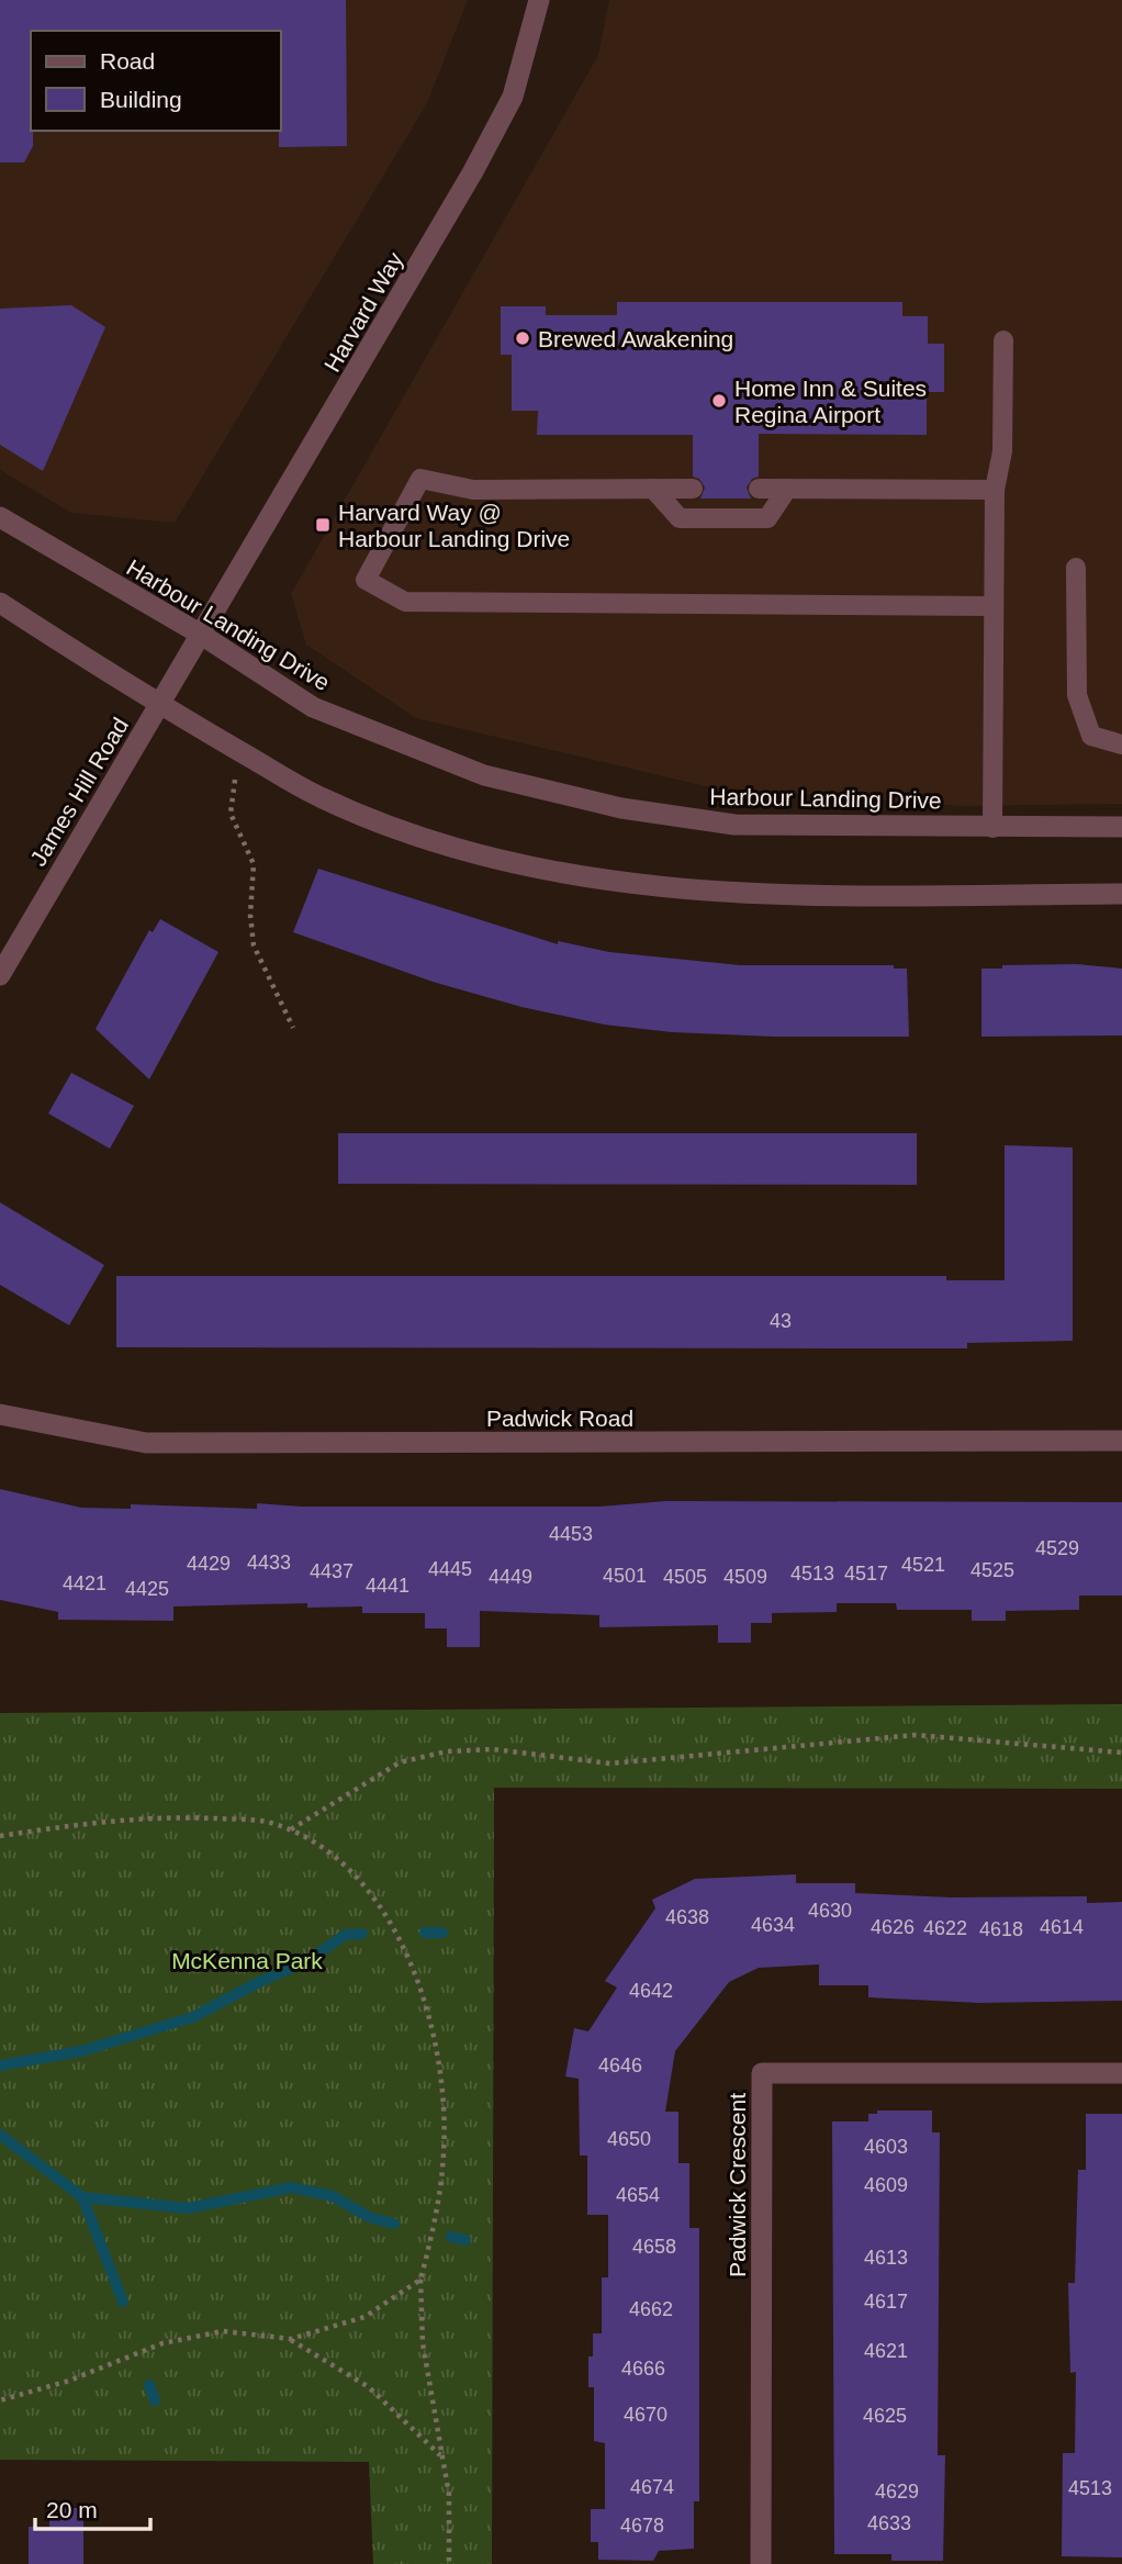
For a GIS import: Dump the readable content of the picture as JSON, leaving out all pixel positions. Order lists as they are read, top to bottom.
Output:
{
  "streets": {
    "street": [
      "Harvard Way",
      "Harbour Landing Drive",
      "James Hill Road",
      "Padwick Road",
      "Padwick Crescent"
    ]
  },
  "crossings": [
    ["Harvard Way", "Harbour Landing Drive"],
    ["Harvard Way", "James Hill Road"],
    ["Harbour Landing Drive", "James Hill Road"]
  ],
  "parks": ["McKenna Park"],
  "places": {
    "other": ["Brewed Awakening", "Home Inn & Suites Regina Airport"],
    "transit": ["Harvard Way @ Harbour Landing Drive"]
  },
  "house_numbers": [
    "43",
    "4453",
    "4529",
    "4433",
    "4429",
    "4521",
    "4445",
    "4525",
    "4437",
    "4513",
    "4517",
    "4501",
    "4449",
    "4505",
    "4509",
    "4421",
    "4441",
    "4425",
    "4630",
    "4638",
    "4634",
    "4626",
    "4614",
    "4622",
    "4618",
    "4642",
    "4646",
    "4650",
    "4603",
    "4609",
    "4654",
    "4658",
    "4613",
    "4617",
    "4662",
    "4621",
    "4666",
    "4670",
    "4625",
    "4674",
    "4513",
    "4629",
    "4633",
    "4678"
  ],
  "legend": ["Road", "Building"],
  "scale_bar": "20 m"
}
